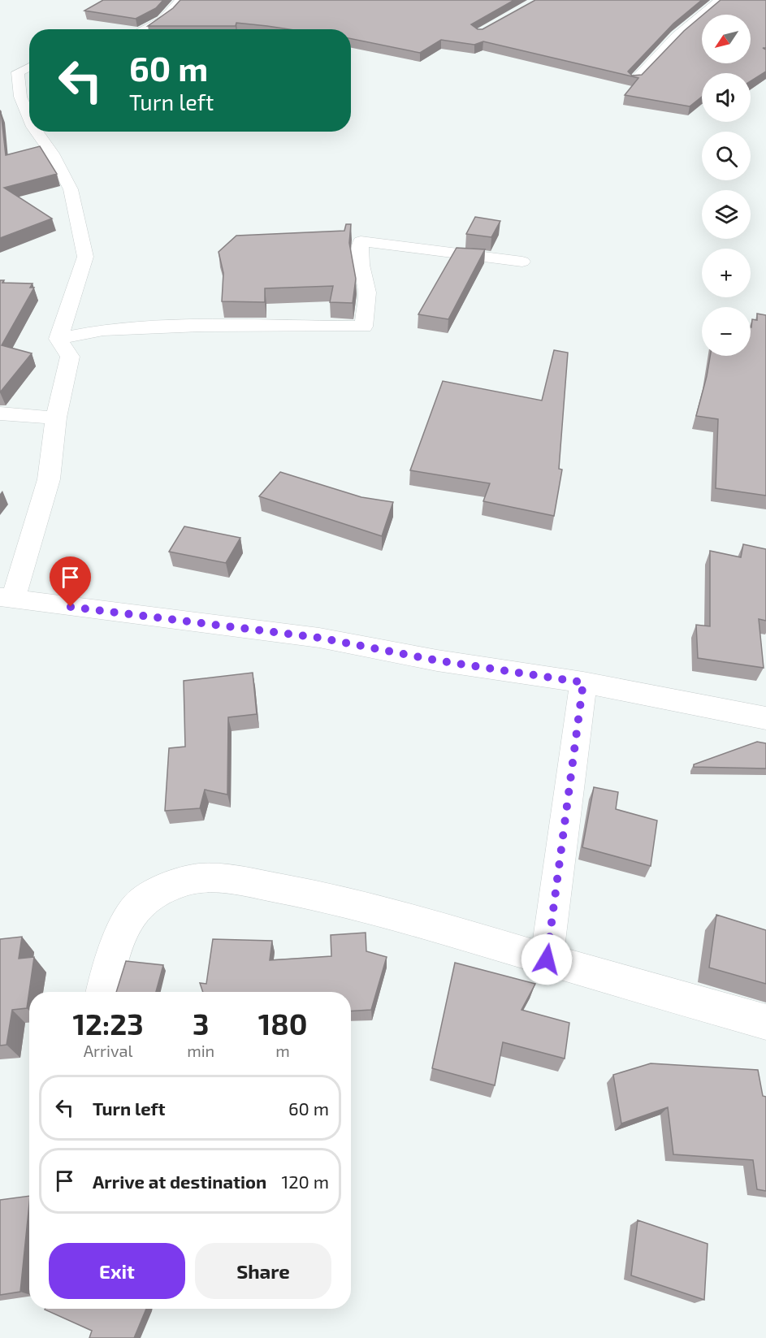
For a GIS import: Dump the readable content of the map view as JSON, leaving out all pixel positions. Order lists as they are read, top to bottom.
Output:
{
  "north": "bottom left",
  "page": {
    "map_buttons": ["+", "−"],
    "turn": ["60 m", "Turn left"],
    "eta": [
      "12:23",
      "Arrival",
      "3",
      "min",
      "180",
      "m"
    ],
    "list": [
      {
        "name": "Turn left",
        "value": "60 m"
      },
      {
        "name": "Arrive at destination",
        "value": "120 m"
      }
    ],
    "buttons": ["Exit", "Share"]
  }
}
